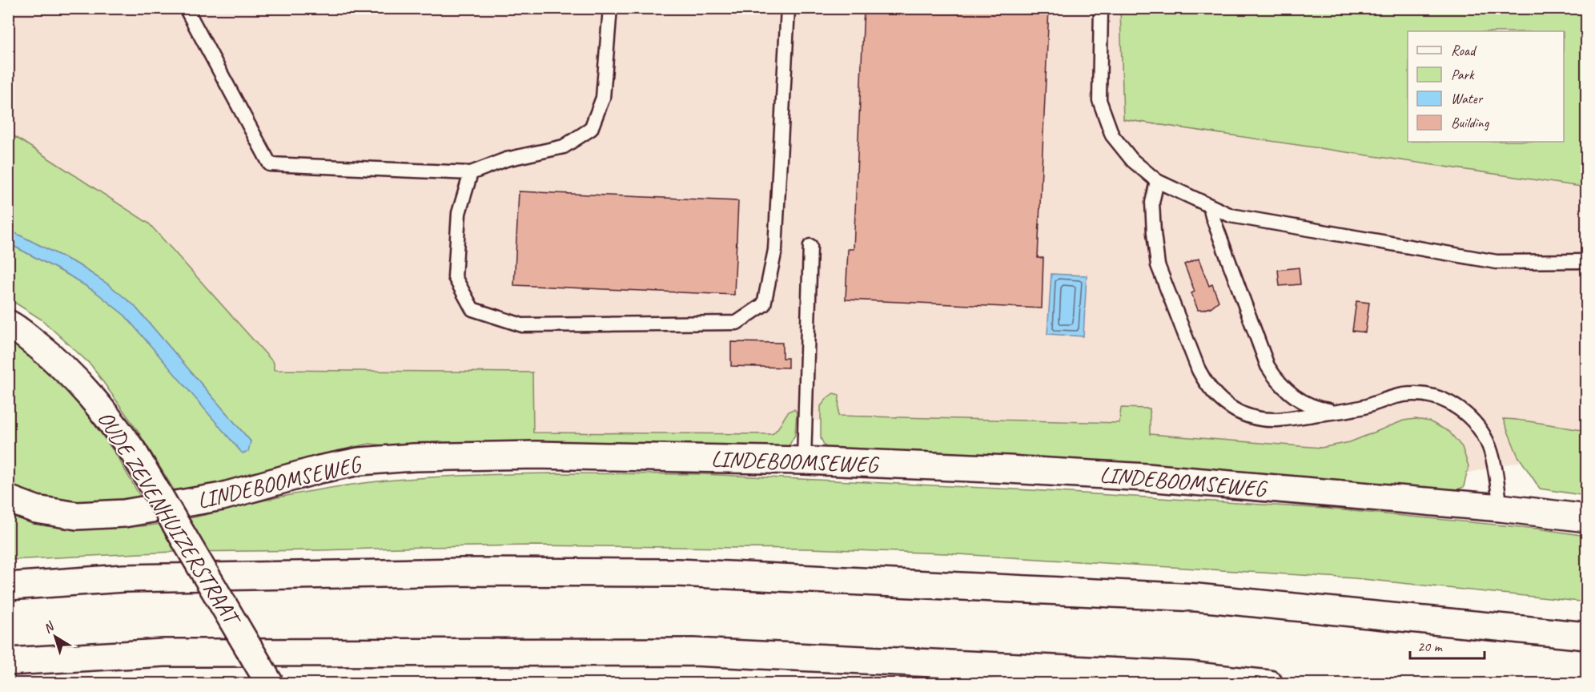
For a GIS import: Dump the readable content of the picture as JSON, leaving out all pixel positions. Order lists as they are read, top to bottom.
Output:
{
  "streets": {
    "main road": ["LINDEBOOMSEWEG", "OUDE ZEVENHUIZERSTRAAT"]
  },
  "legend": [
    "Road",
    "Park",
    "Water",
    "Building"
  ],
  "scale_bar": "20 m",
  "north": "top left"
}
